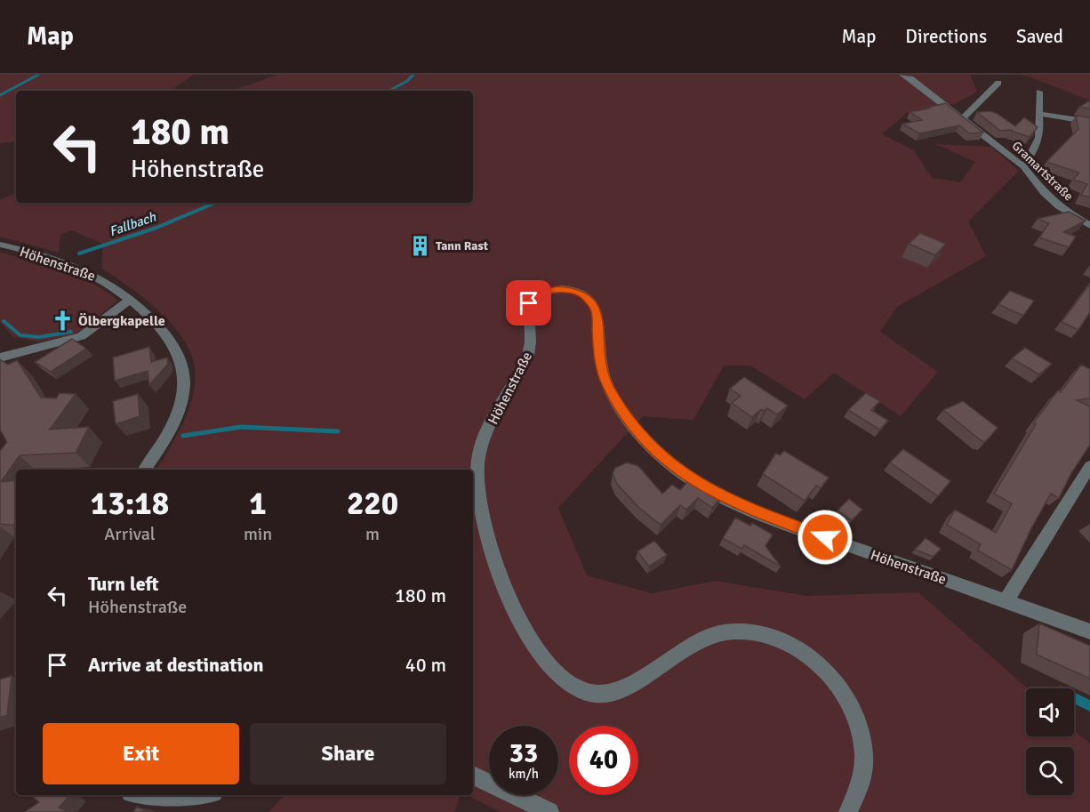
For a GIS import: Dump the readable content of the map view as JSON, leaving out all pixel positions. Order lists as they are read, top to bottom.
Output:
{
  "streets": {
    "street": ["Gramartstraße", "Höhenstraße"]
  },
  "water": ["Fallbach"],
  "places": {
    "building": ["Tann Rast"],
    "church": ["Ölbergkapelle"]
  },
  "page": {
    "header": "Map",
    "nav": ["Map", "Directions", "Saved"],
    "turn": ["180 m", "Höhenstraße"],
    "eta": [
      "13:18",
      "Arrival",
      "1",
      "min",
      "220",
      "m"
    ],
    "list": [
      {
        "name": "Turn left",
        "note": "Höhenstraße",
        "value": "180 m"
      },
      {
        "name": "Arrive at destination",
        "value": "40 m"
      }
    ],
    "buttons": ["Exit", "Share"],
    "speed": "33 km/h",
    "limit": "40"
  }
}
